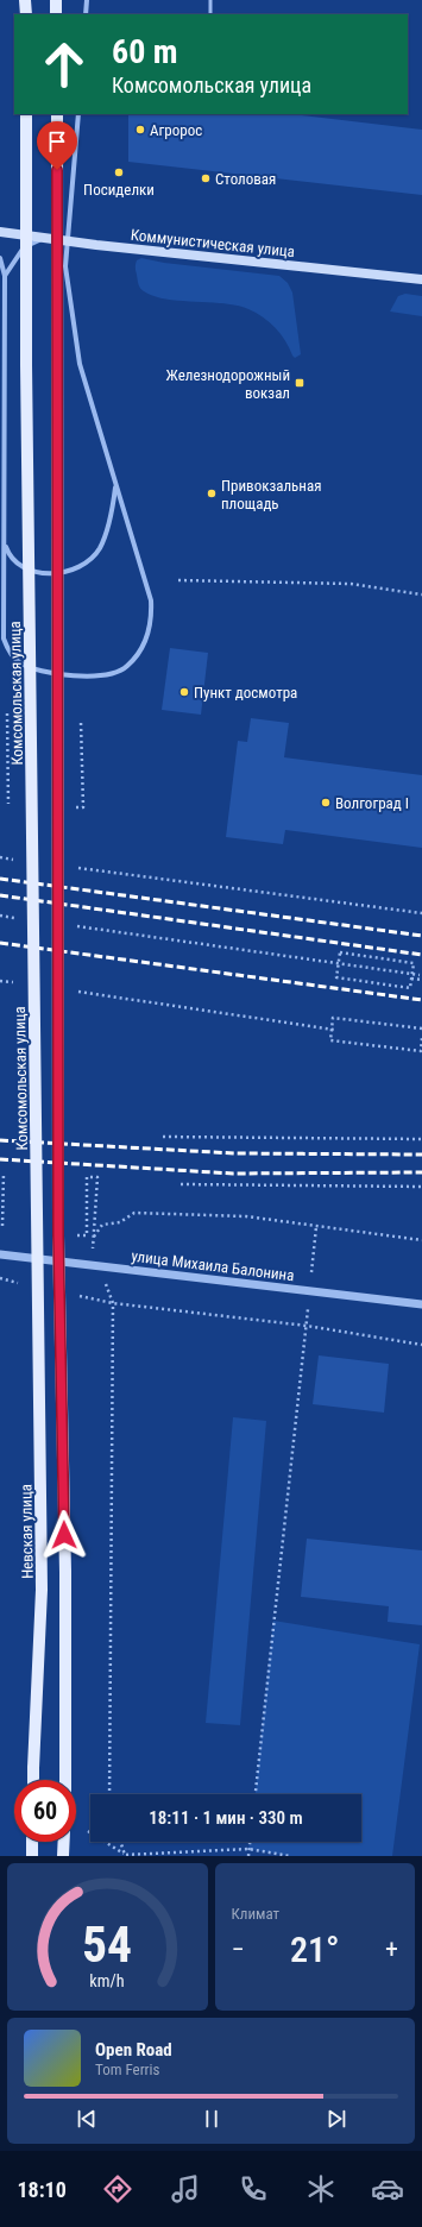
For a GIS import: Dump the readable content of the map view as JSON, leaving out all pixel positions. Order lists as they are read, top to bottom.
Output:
{
  "streets": {
    "main road": ["Коммунистическая улица", "Комсомольская улица", "Невская улица"],
    "street": ["улица Михаила Балонина"]
  },
  "crossings": [
    ["Комсомольская улица", "Невская улица"]
  ],
  "places": {
    "other": [
      "Агророс",
      "Посиделки",
      "Столовая",
      "Привокзальная площадь",
      "Пункт досмотра",
      "Волгоград I"
    ],
    "transit": ["Железнодорожный вокзал"]
  },
  "page": {
    "turn": ["60 m", "Комсомольская улица"],
    "limit": "60",
    "trip": "18:11 · 1 мин · 330 m",
    "tile": "Климат",
    "heat": ["−", "21°", "+"],
    "song": ["Open Road", "Tom Ferris"],
    "tabs": "18:10",
    "gauge": ["54", "km/h"]
  }
}
